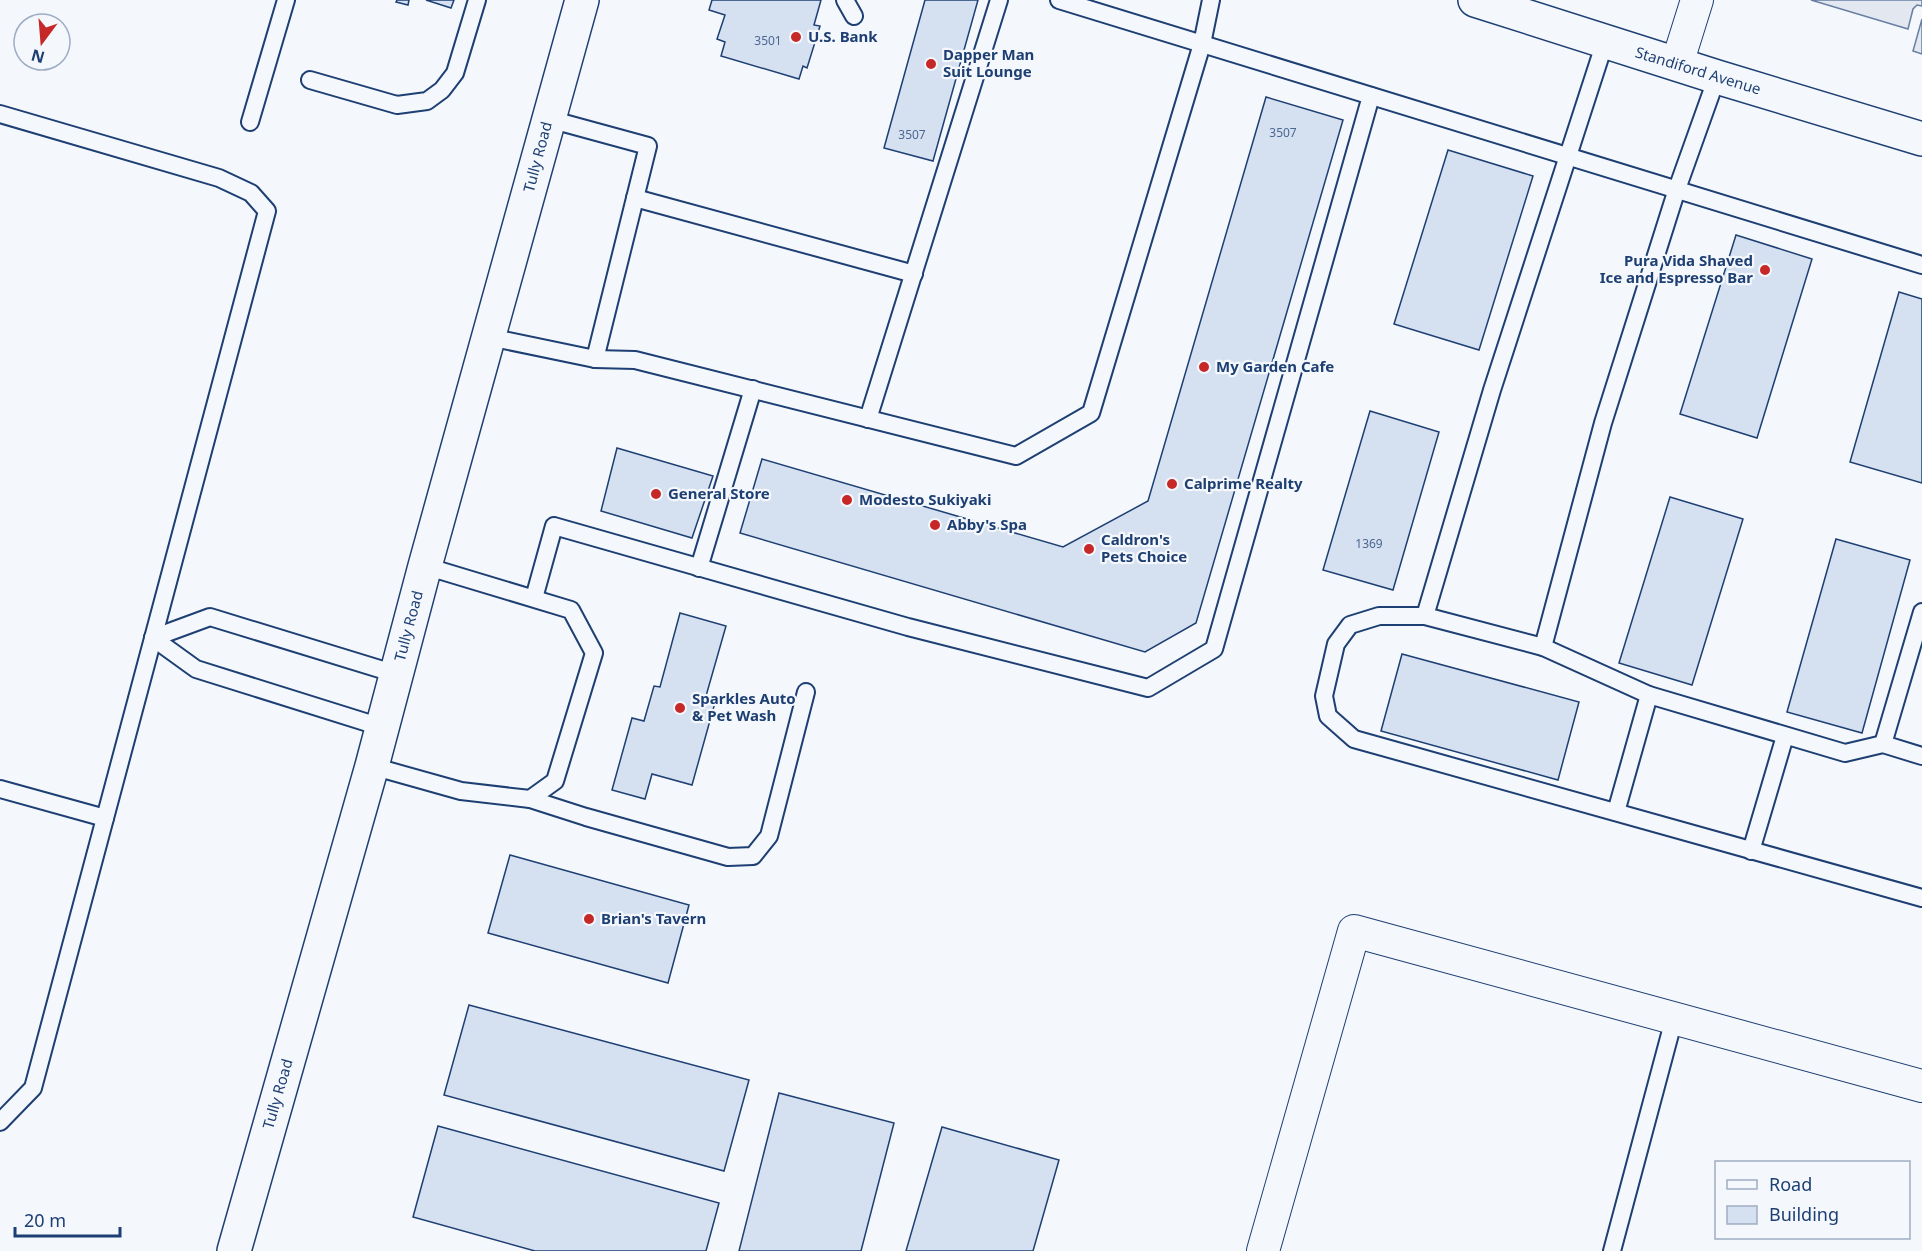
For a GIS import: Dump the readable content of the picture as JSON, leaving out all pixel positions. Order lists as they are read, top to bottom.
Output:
{
  "streets": {
    "main road": ["Standiford Avenue", "Tully Road"]
  },
  "places": [
    "U.S. Bank",
    "Dapper Man Suit Lounge",
    "Pura Vida Shaved Ice and Espresso Bar",
    "My Garden Cafe",
    "Calprime Realty",
    "General Store",
    "Modesto Sukiyaki",
    "Abby's Spa",
    "Caldron's Pets Choice",
    "Sparkles Auto & Pet Wash",
    "Brian's Tavern"
  ],
  "house_numbers": [
    "3501",
    "3507",
    "3507",
    "1369"
  ],
  "legend": ["Road", "Building"],
  "scale_bar": "20 m",
  "north": "bottom"
}
